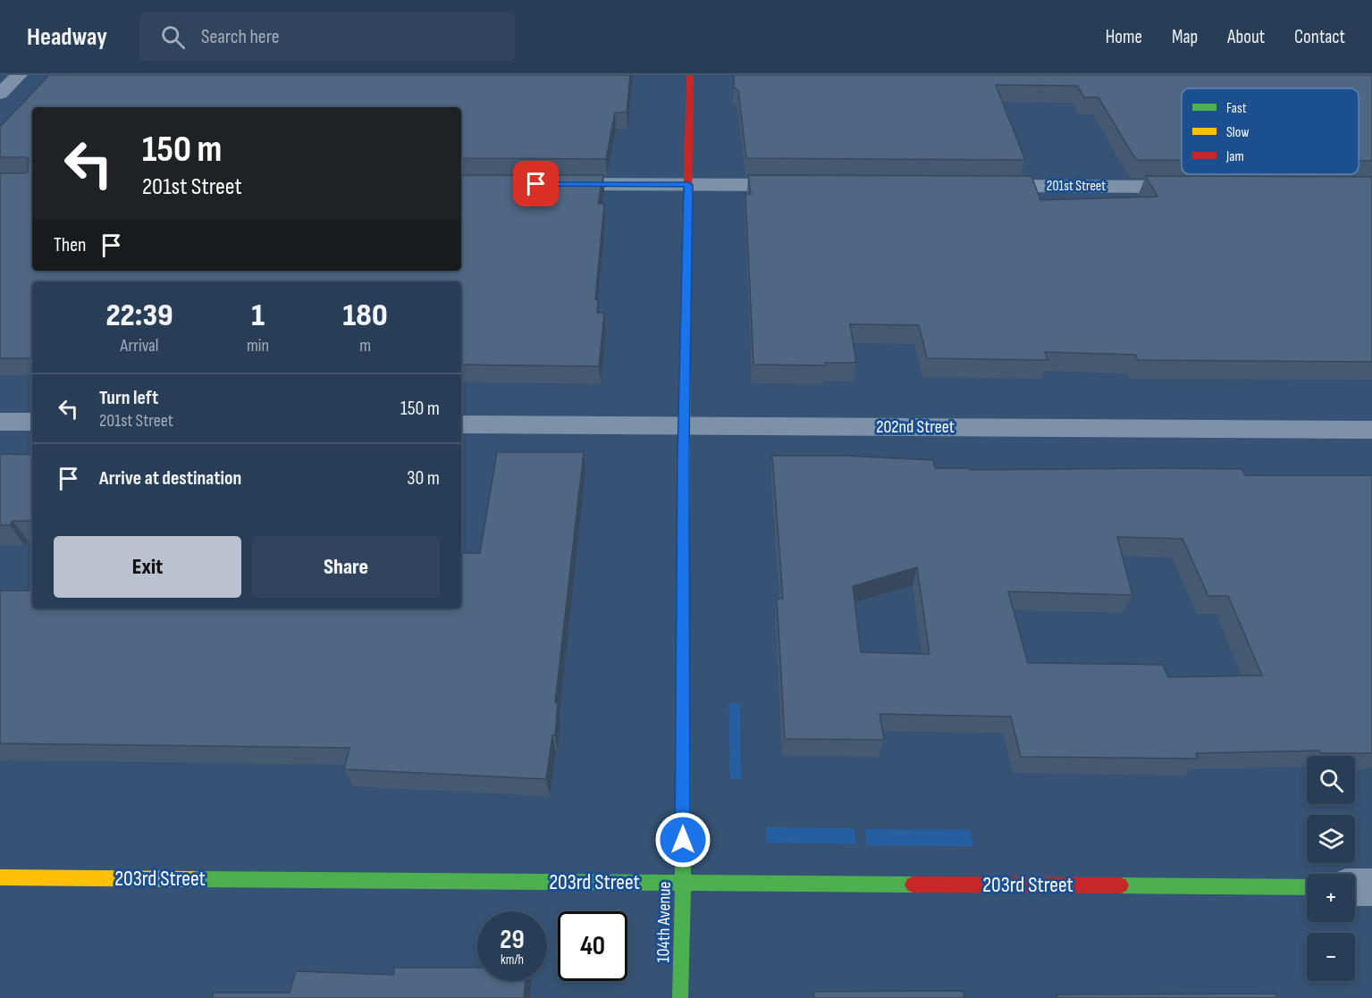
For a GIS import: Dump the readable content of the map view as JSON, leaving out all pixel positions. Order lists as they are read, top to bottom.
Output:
{
  "streets": {
    "street": [
      "201st Street",
      "202nd Street",
      "203rd Street",
      "104th Avenue"
    ]
  },
  "crossings": [
    ["202nd Street", "104th Avenue"],
    ["203rd Street", "104th Avenue"]
  ],
  "legend": ["Fast", "Slow", "Jam"],
  "page": {
    "header": "Headway",
    "search": "Search here",
    "nav": [
      "Home",
      "Map",
      "About",
      "Contact"
    ],
    "turn": ["150 m", "201st Street"],
    "then": "Then",
    "eta": [
      "22:39",
      "Arrival",
      "1",
      "min",
      "180",
      "m"
    ],
    "list": [
      {
        "name": "Turn left",
        "note": "201st Street",
        "value": "150 m"
      },
      {
        "name": "Arrive at destination",
        "value": "30 m"
      }
    ],
    "buttons": ["Exit", "Share"],
    "map_buttons": ["+", "−"],
    "speed": "29 km/h",
    "limit": "40"
  }
}
